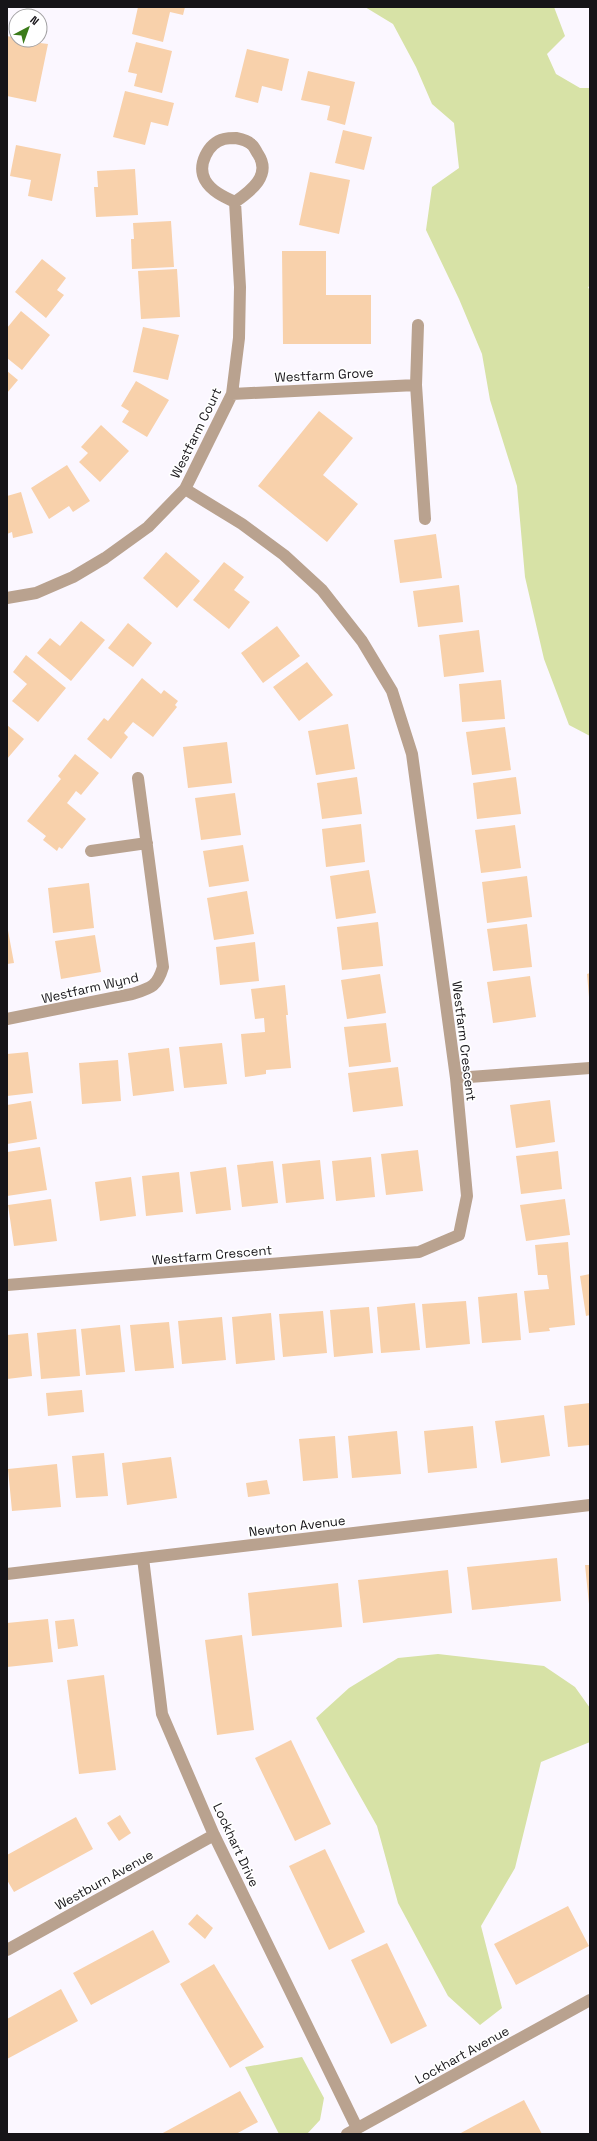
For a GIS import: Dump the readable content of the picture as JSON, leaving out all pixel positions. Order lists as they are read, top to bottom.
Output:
{
  "streets": {
    "street": [
      "Westfarm Grove",
      "Westfarm Court",
      "Westfarm Wynd",
      "Westfarm Crescent",
      "Newton Avenue",
      "Lockhart Drive",
      "Westburn Avenue",
      "Lockhart Avenue"
    ]
  },
  "crossings": [
    ["Westfarm Grove", "Westfarm Court"],
    ["Westfarm Court", "Westfarm Crescent"],
    ["Newton Avenue", "Lockhart Drive"],
    ["Lockhart Drive", "Westburn Avenue"],
    ["Lockhart Drive", "Lockhart Avenue"]
  ],
  "north": "top right"
}
